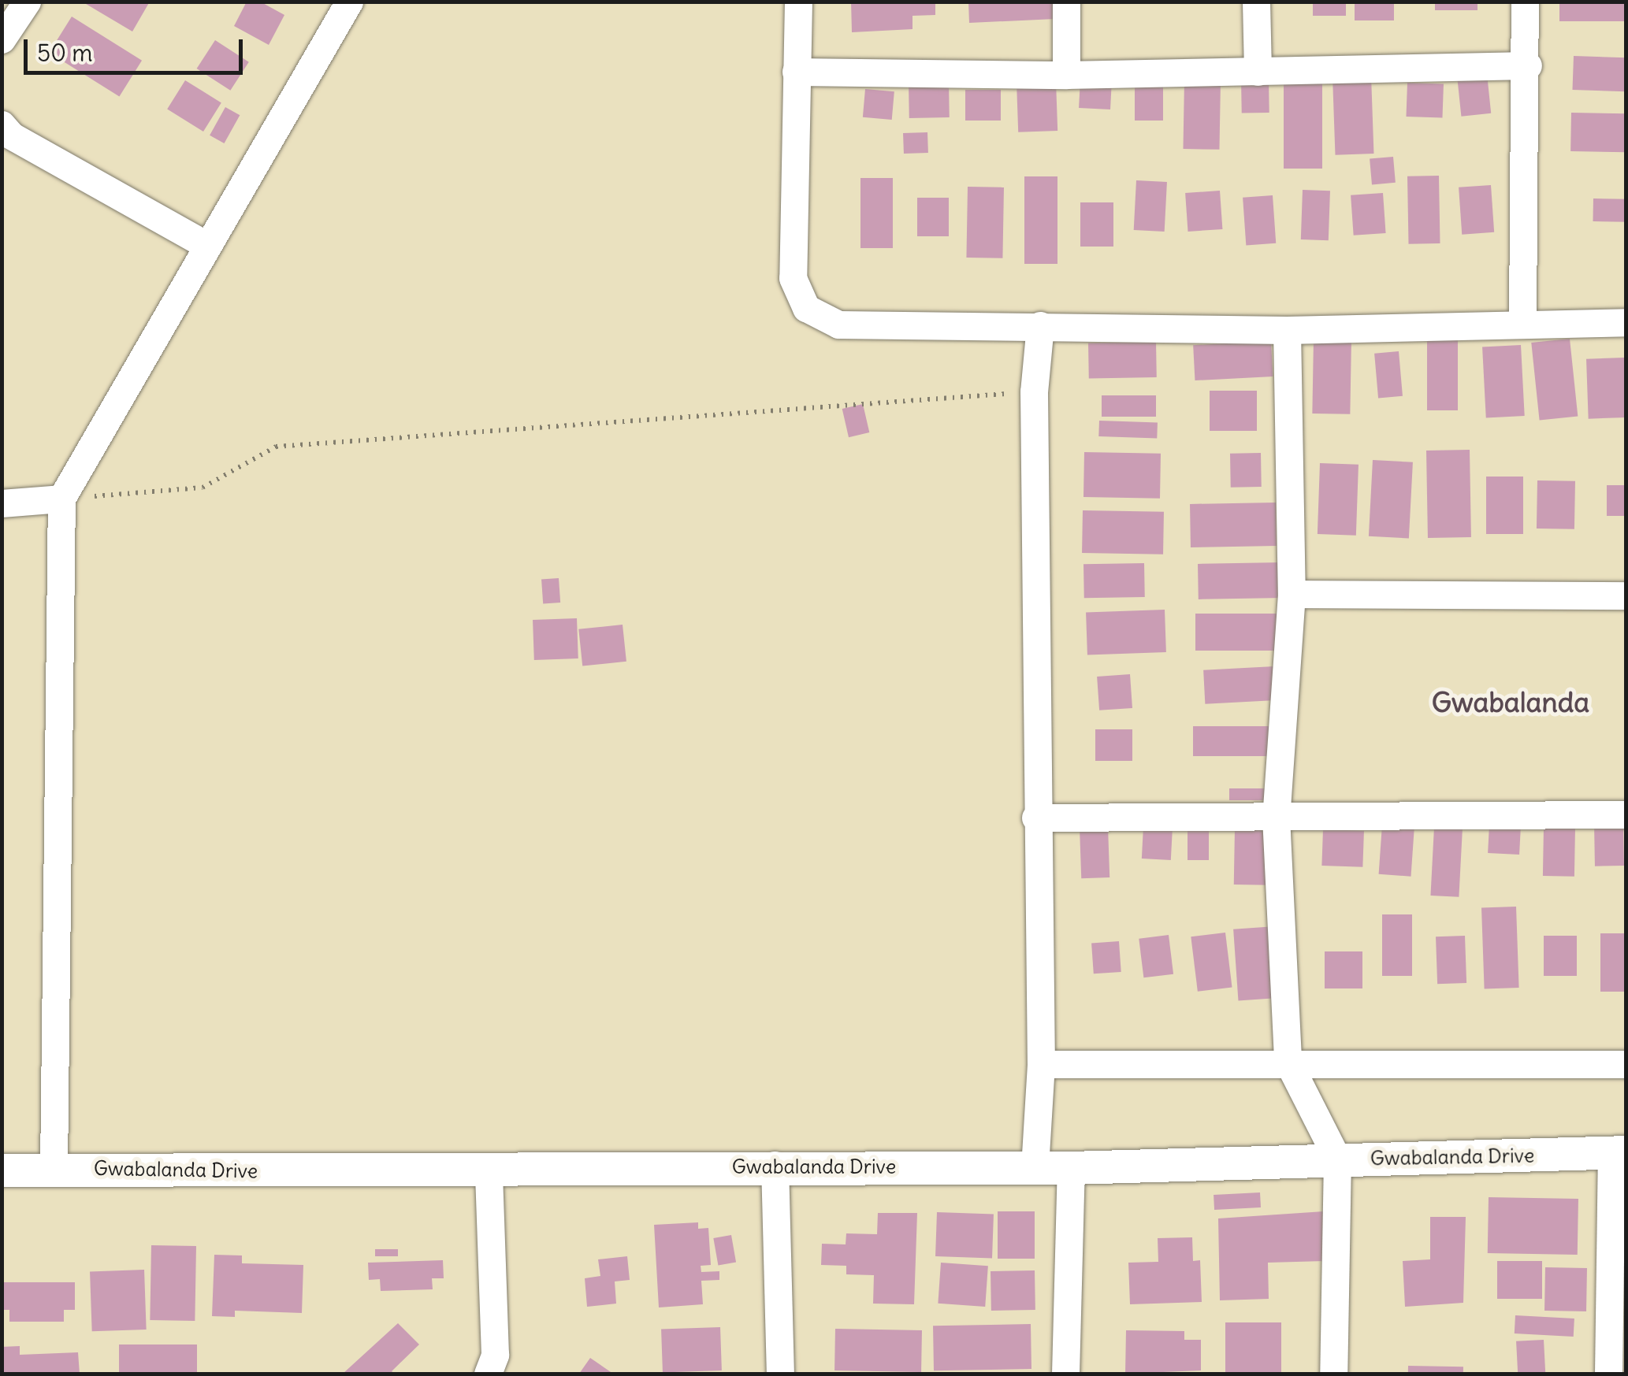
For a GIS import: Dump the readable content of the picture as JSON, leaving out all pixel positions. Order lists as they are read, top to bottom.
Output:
{
  "streets": {
    "street": ["Gwabalanda Drive"]
  },
  "districts": ["Gwabalanda"],
  "scale_bar": "50 m"
}
